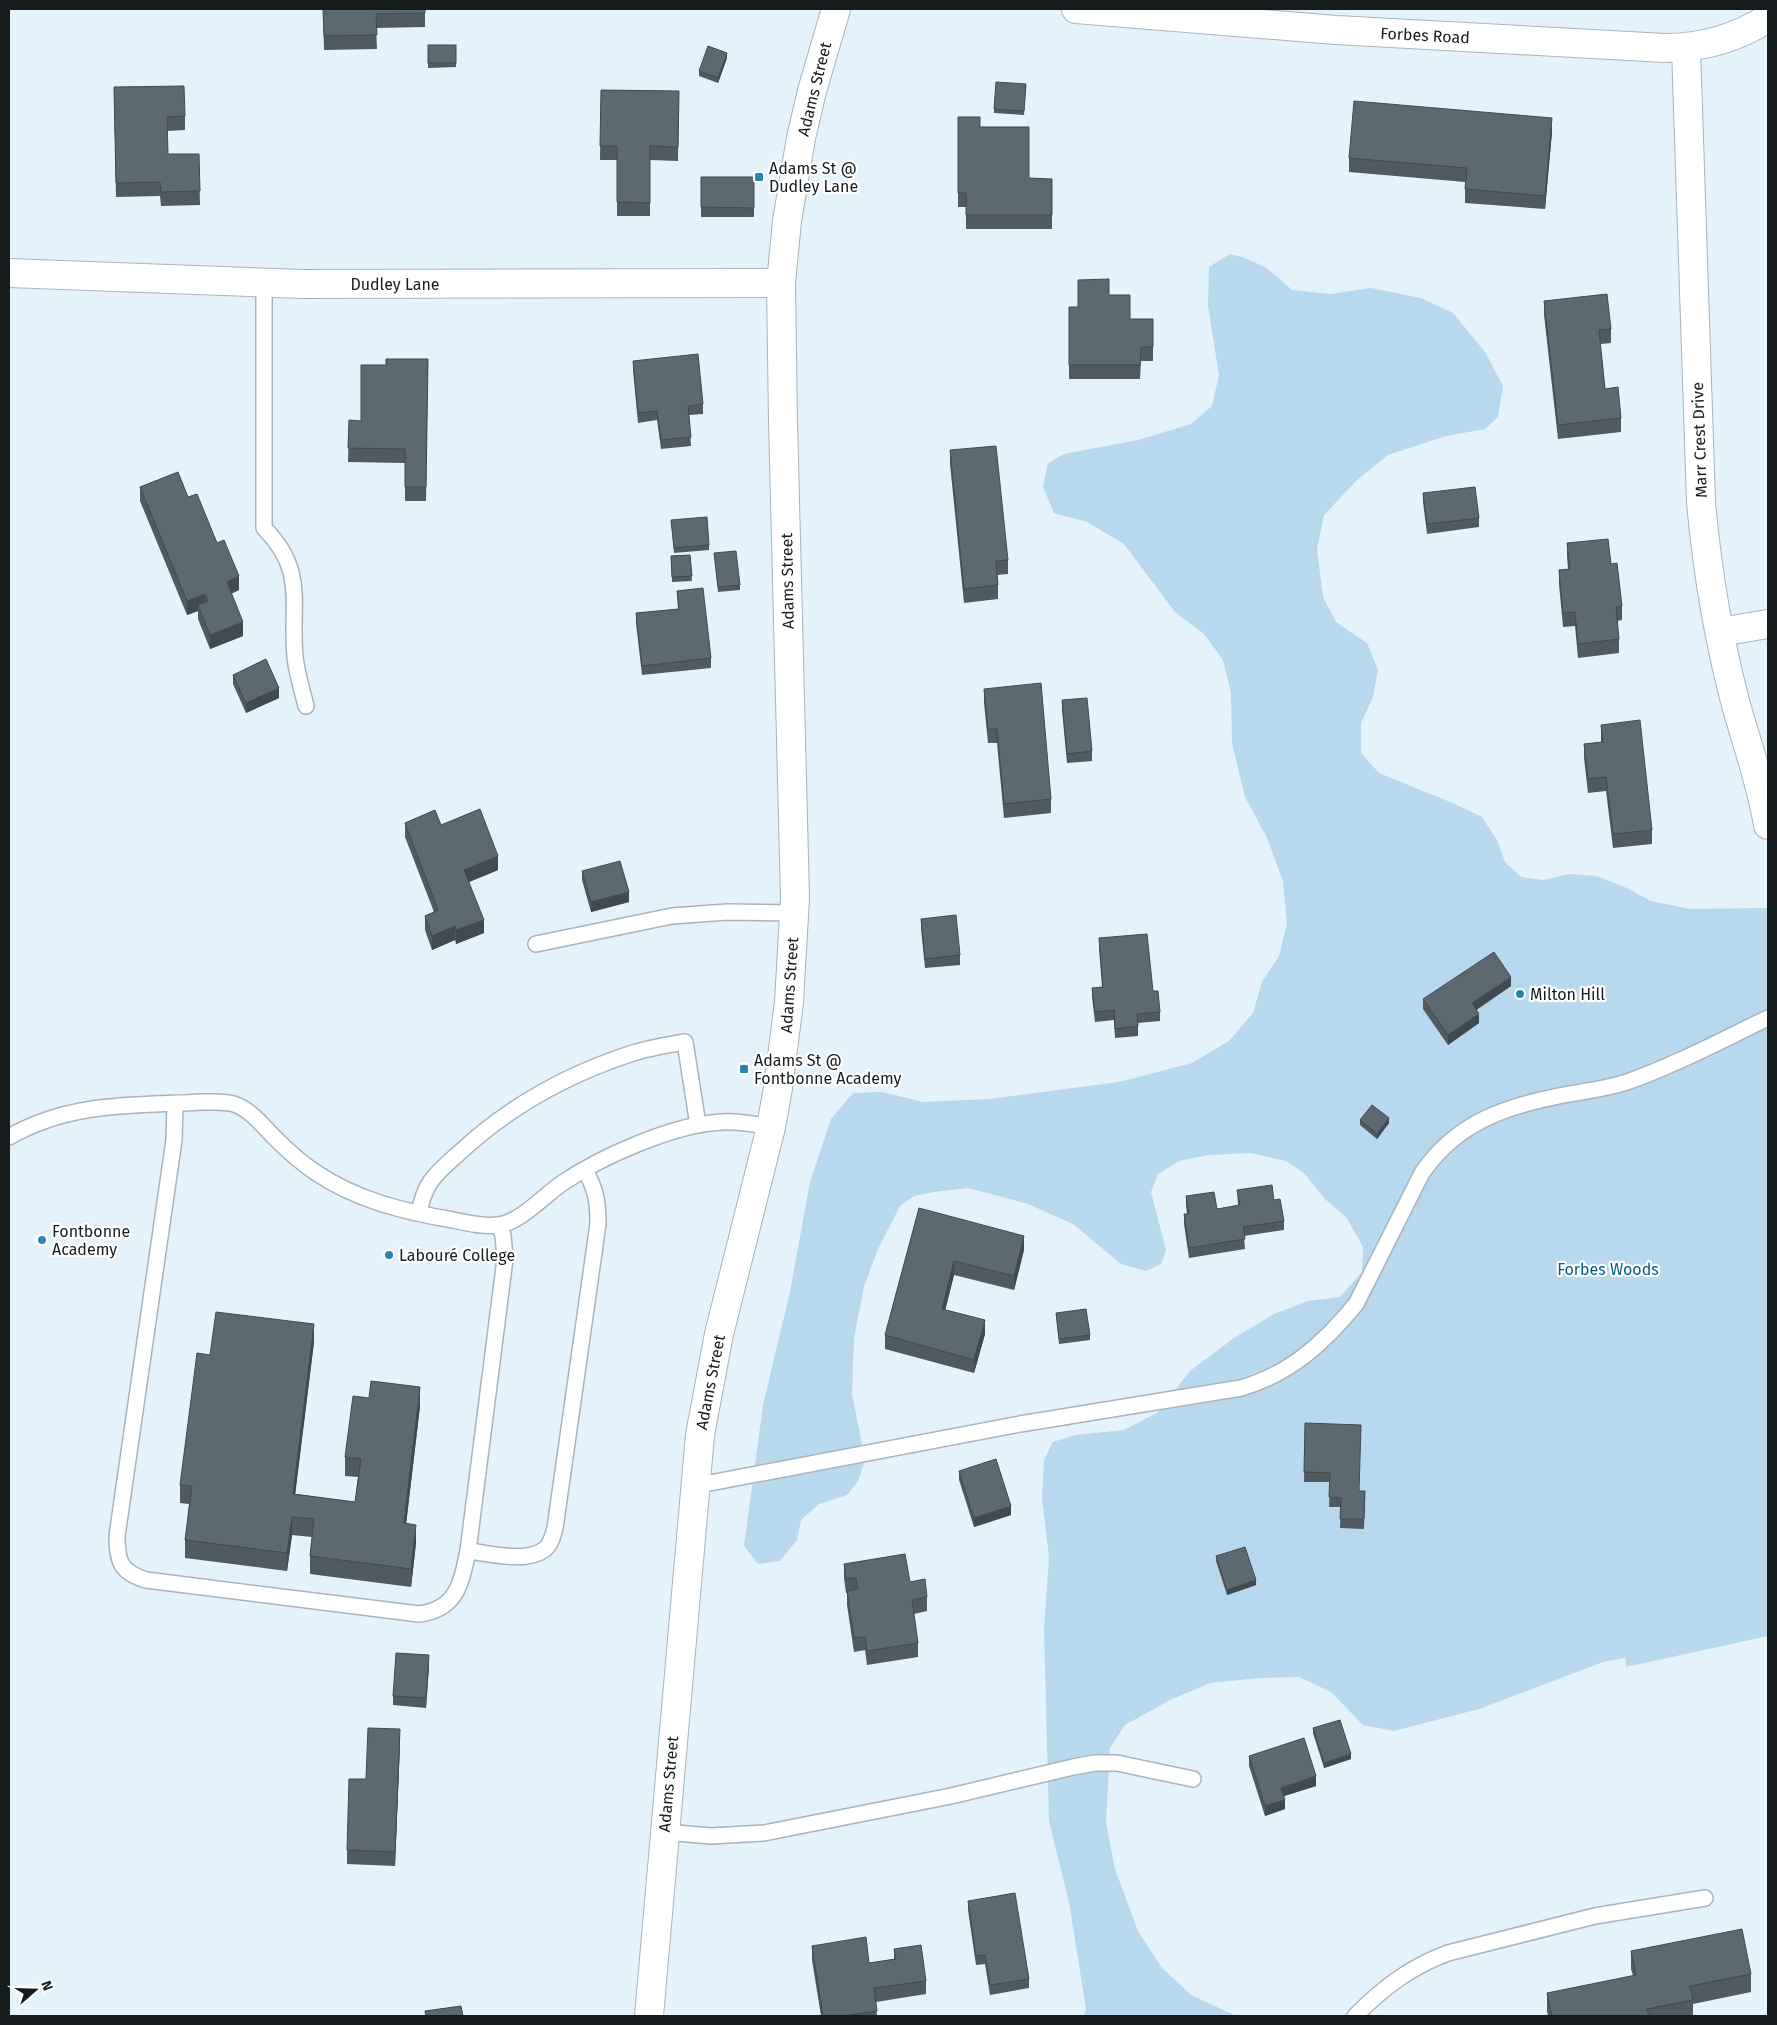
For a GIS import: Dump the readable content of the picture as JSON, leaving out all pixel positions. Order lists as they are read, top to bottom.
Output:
{
  "streets": {
    "street": [
      "Forbes Road",
      "Adams Street",
      "Dudley Lane",
      "Marr Crest Drive"
    ]
  },
  "crossings": [
    ["Forbes Road", "Marr Crest Drive"],
    ["Adams Street", "Dudley Lane"]
  ],
  "parks": ["Forbes Woods"],
  "places": {
    "transit": ["Adams St @ Dudley Lane", "Adams St @ Fontbonne Academy"],
    "other": ["Milton Hill", "Fontbonne Academy", "Labouré College"]
  },
  "north": "right"
}
